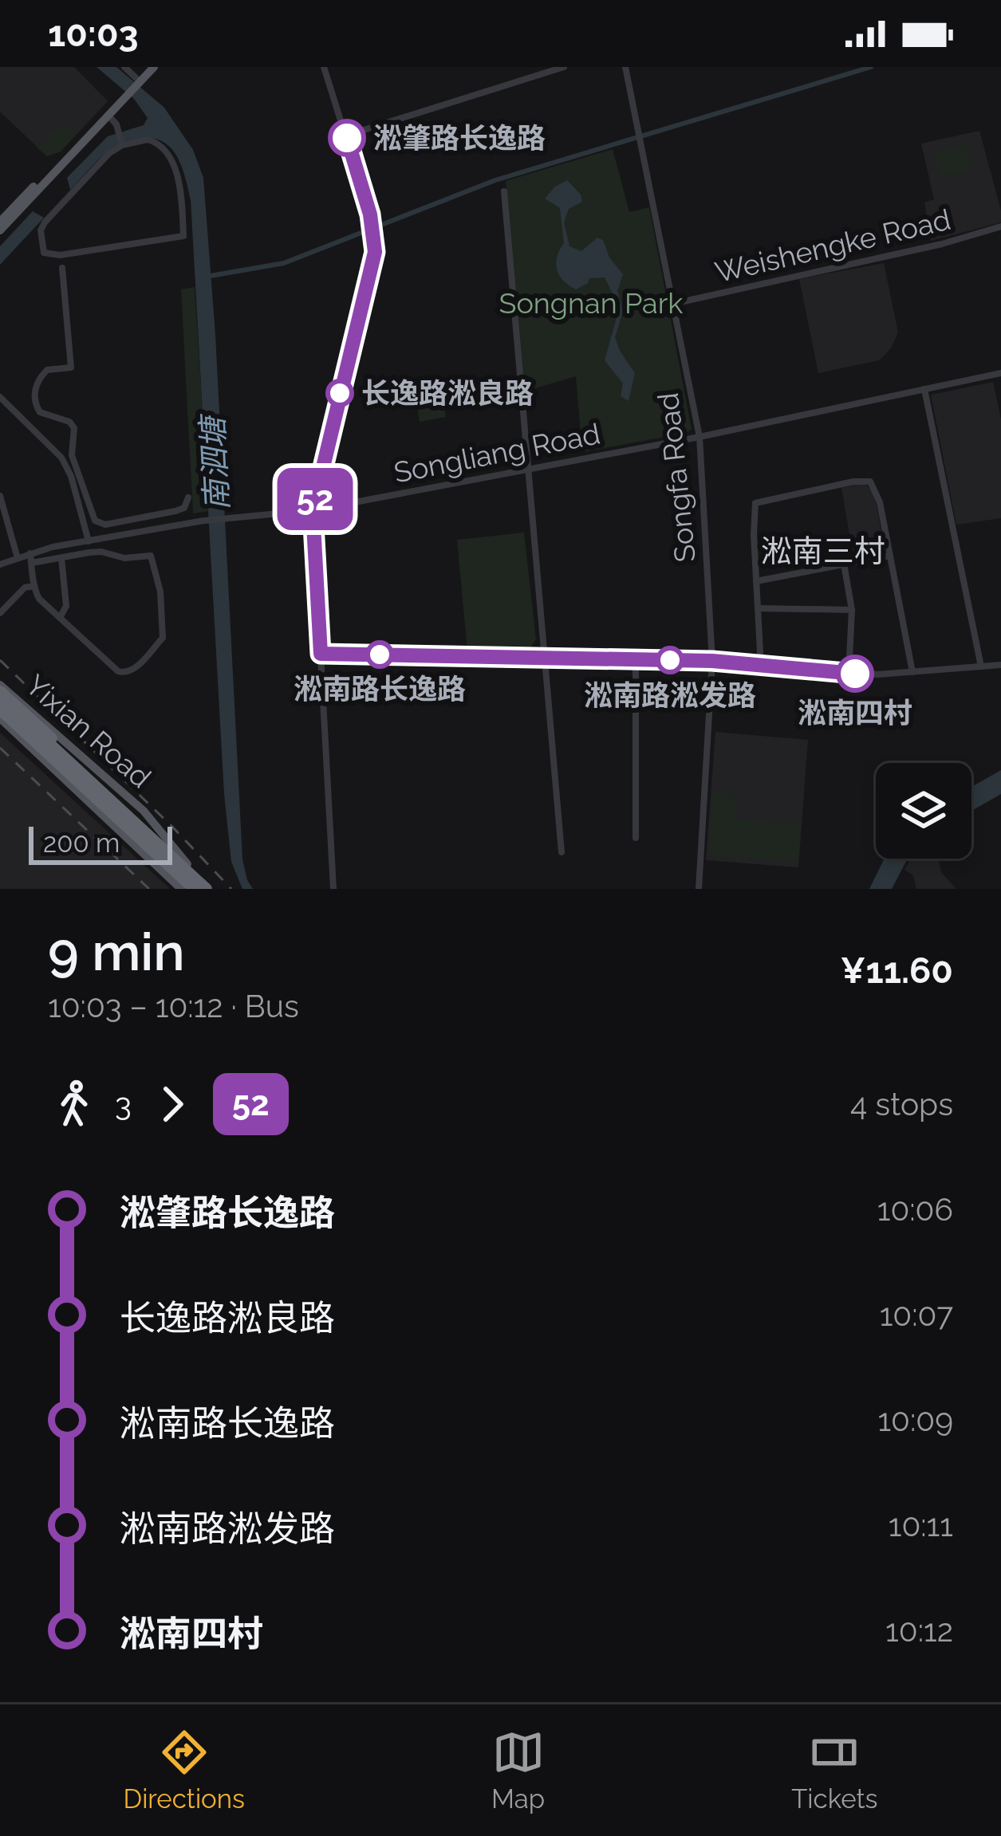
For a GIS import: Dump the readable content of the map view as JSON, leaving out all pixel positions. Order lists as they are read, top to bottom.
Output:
{
  "streets": {
    "main road": ["Yixian Road"],
    "street": ["Weishengke Road", "Songliang Road", "Songfa Road"]
  },
  "crossings": [
    ["Weishengke Road", "Songfa Road"],
    ["Songliang Road", "Songfa Road"]
  ],
  "districts": ["淞南三村"],
  "water": ["南泗塘"],
  "parks": ["Songnan Park"],
  "places": [
    "淞肇路长逸路",
    "长逸路淞良路",
    "淞南路长逸路",
    "淞南路淞发路",
    "淞南四村"
  ],
  "lines": ["bus line 52"],
  "scale_bar": "200 m",
  "page": {
    "status": "10:03",
    "on_map": "52",
    "scale": "200 m",
    "heading": ["9 min", "10:03 – 10:12 · Bus", "¥11.60"],
    "legs": ["3", "52", "4 stops"],
    "list": [
      {
        "name": "淞肇路长逸路",
        "value": "10:06"
      },
      {
        "name": "长逸路淞良路",
        "value": "10:07"
      },
      {
        "name": "淞南路长逸路",
        "value": "10:09"
      },
      {
        "name": "淞南路淞发路",
        "value": "10:11"
      },
      {
        "name": "淞南四村",
        "value": "10:12"
      }
    ],
    "tabs": ["Directions", "Map", "Tickets"]
  }
}
